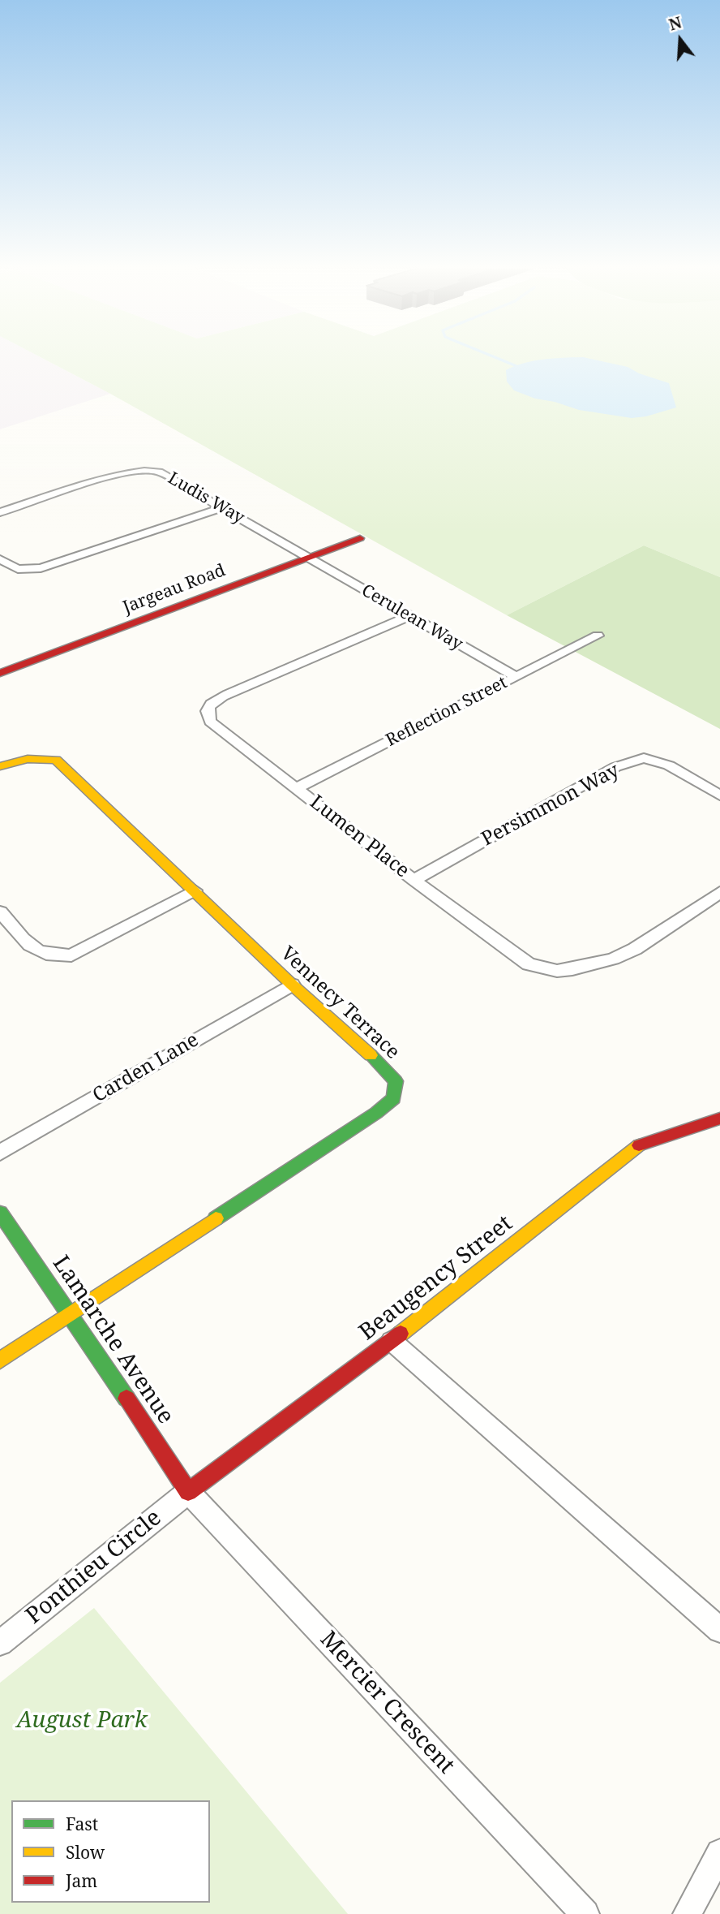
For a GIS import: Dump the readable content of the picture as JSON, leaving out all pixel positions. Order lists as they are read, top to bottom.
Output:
{
  "streets": {
    "street": [
      "Ludis Way",
      "Jargeau Road",
      "Cerulean Way",
      "Reflection Street",
      "Persimmon Way",
      "Lumen Place",
      "Vennecy Terrace",
      "Carden Lane",
      "Beaugency Street",
      "Lamarche Avenue",
      "Ponthieu Circle",
      "Mercier Crescent"
    ]
  },
  "crossings": [
    ["Ludis Way", "Jargeau Road"],
    ["Ludis Way", "Cerulean Way"],
    ["Jargeau Road", "Cerulean Way"],
    ["Cerulean Way", "Reflection Street"],
    ["Cerulean Way", "Lumen Place"],
    ["Reflection Street", "Lumen Place"],
    ["Persimmon Way", "Lumen Place"],
    ["Vennecy Terrace", "Carden Lane"],
    ["Vennecy Terrace", "Lamarche Avenue"],
    ["Beaugency Street", "Lamarche Avenue"],
    ["Beaugency Street", "Ponthieu Circle"],
    ["Beaugency Street", "Mercier Crescent"],
    ["Lamarche Avenue", "Ponthieu Circle"],
    ["Lamarche Avenue", "Mercier Crescent"],
    ["Ponthieu Circle", "Mercier Crescent"]
  ],
  "parks": ["August Park"],
  "legend": ["Fast", "Slow", "Jam"],
  "north": "top"
}
